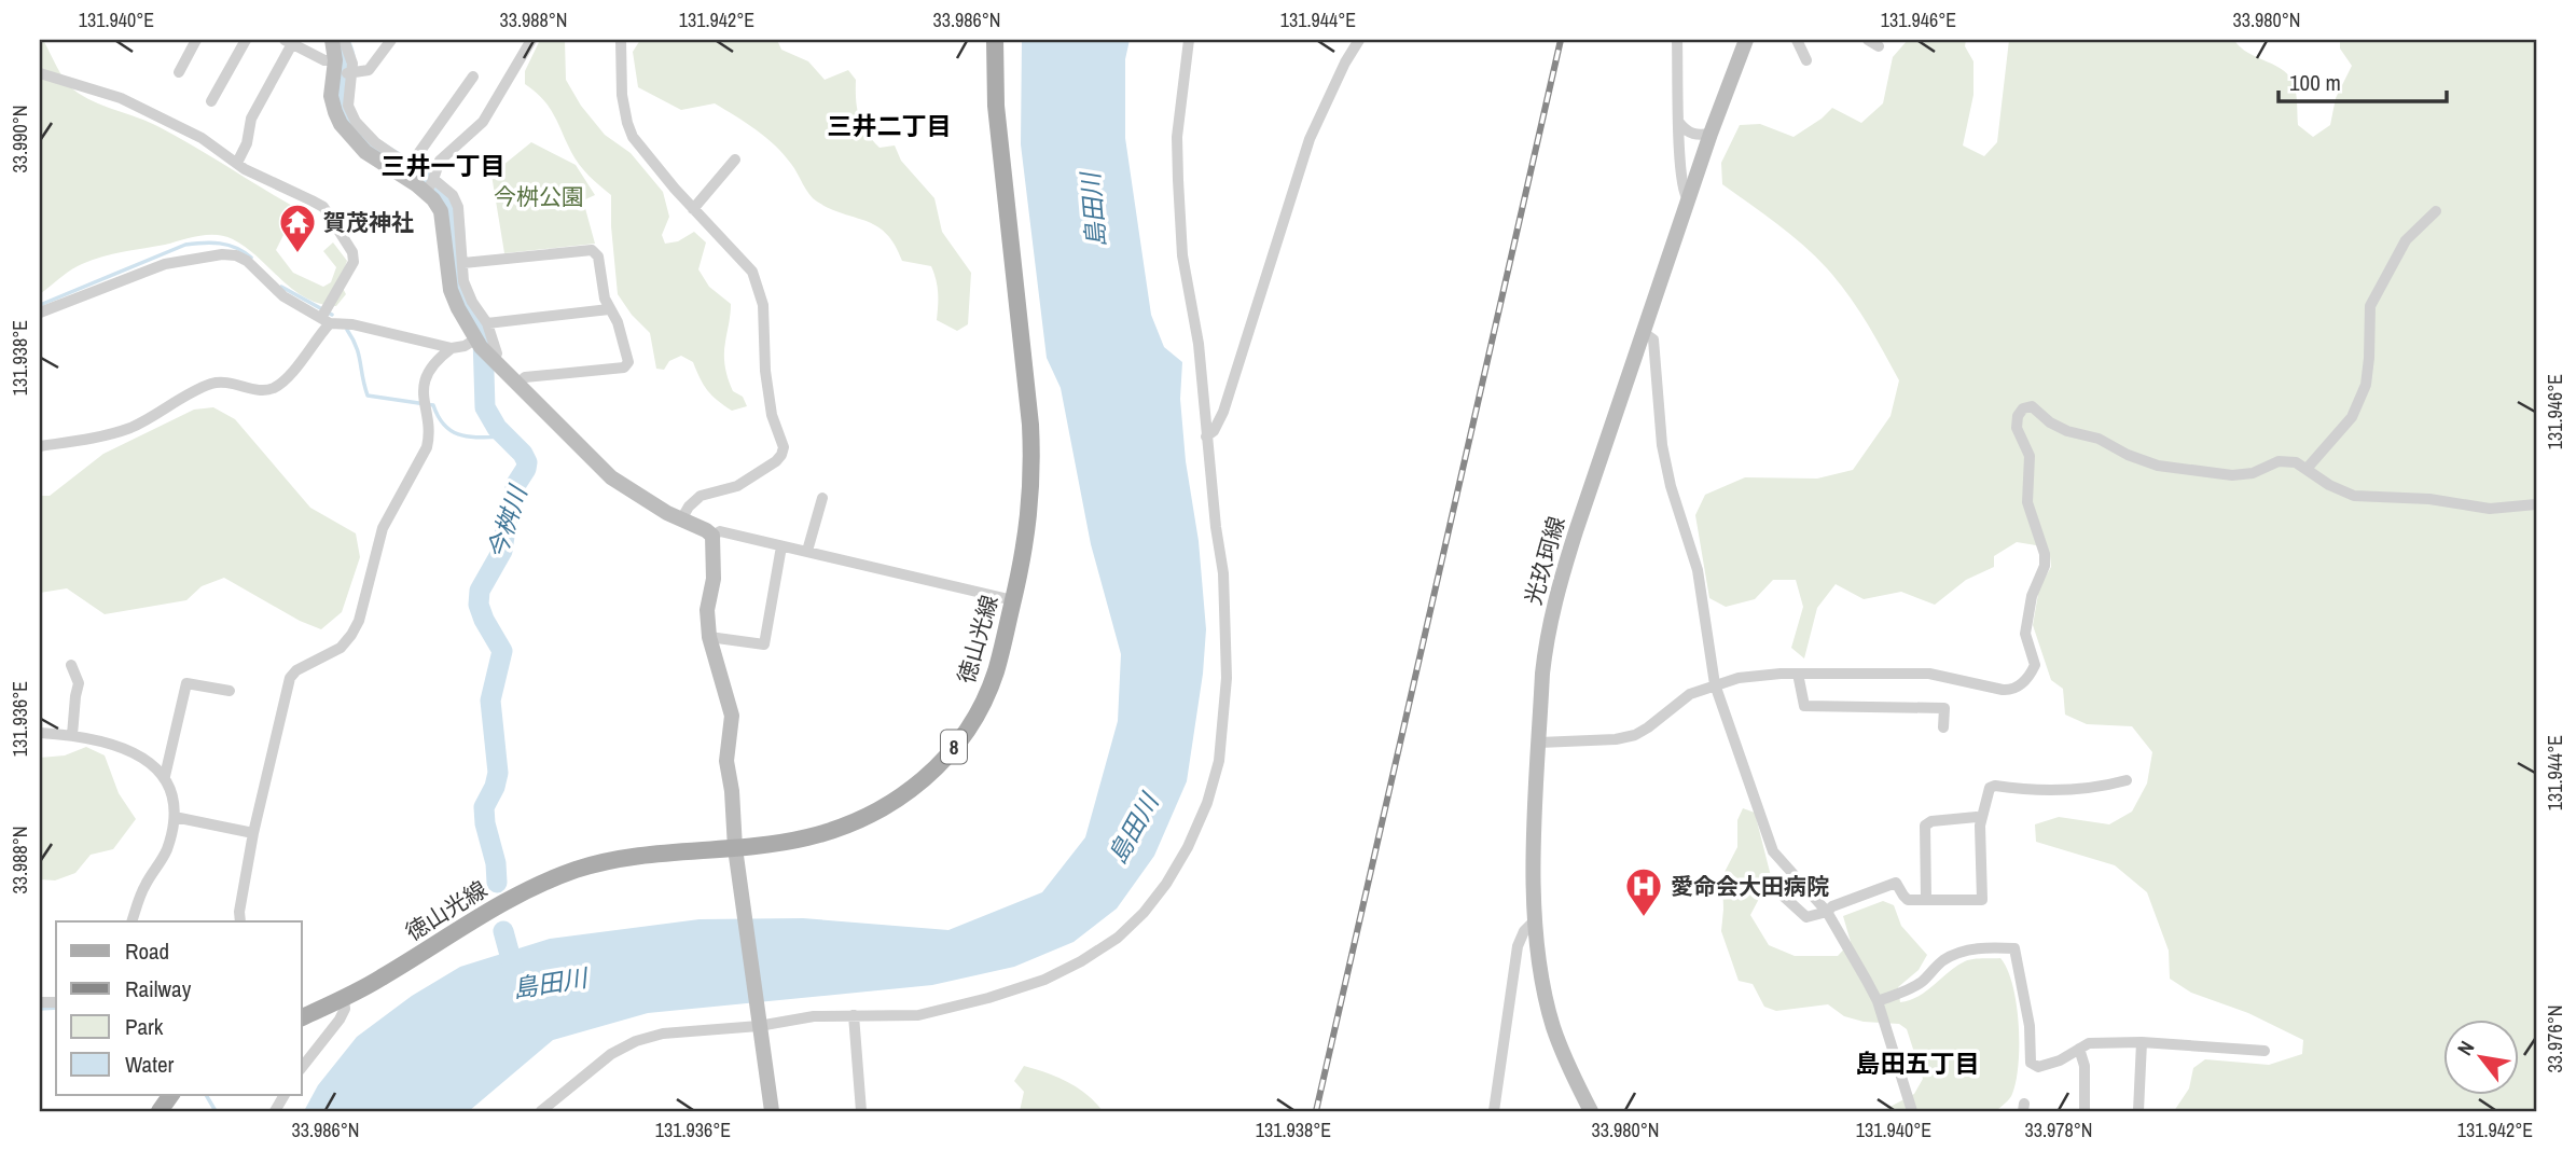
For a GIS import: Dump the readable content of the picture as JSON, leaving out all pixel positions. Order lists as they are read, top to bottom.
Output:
{
  "streets": {
    "main road": ["徳山光線", "8"],
    "street": ["光玖珂線"]
  },
  "districts": ["三井二丁目", "三井一丁目", "島田五丁目"],
  "water": ["島田川", "今桝川"],
  "parks": ["今桝公園"],
  "places": {
    "temple": ["賀茂神社"],
    "hospital": ["愛命会大田病院"]
  },
  "legend": [
    "Road",
    "Railway",
    "Park",
    "Water"
  ],
  "scale_bar": "100 m",
  "north": "top left",
  "coordinates": [
    "131.940°E",
    "33.988°N",
    "131.942°E",
    "33.986°N",
    "131.944°E",
    "131.946°E",
    "33.980°N",
    "33.990°N",
    "131.938°E",
    "131.936°E",
    "33.976°N",
    "33.978°N"
  ]
}
